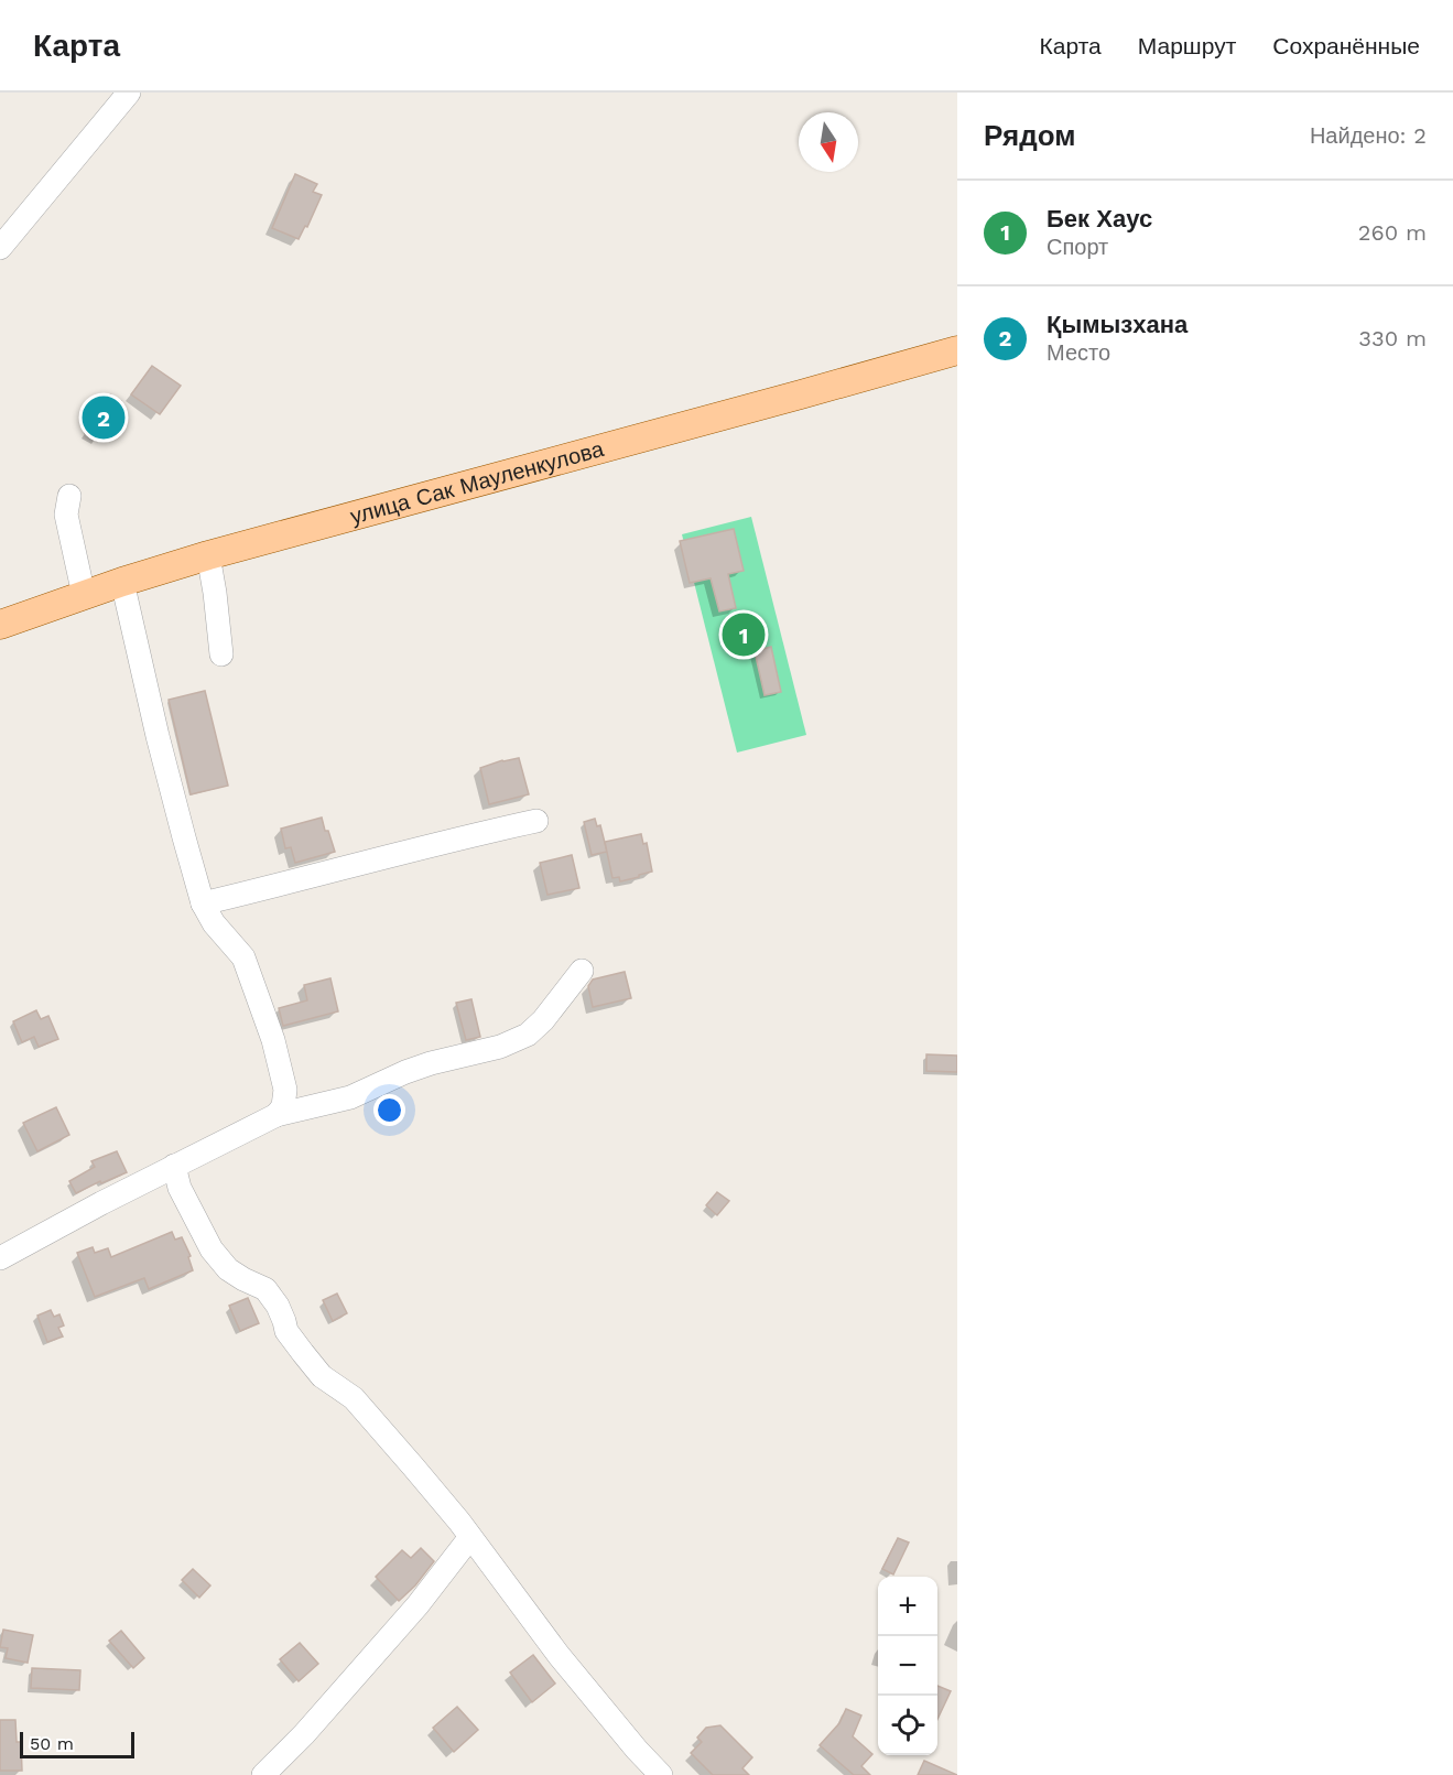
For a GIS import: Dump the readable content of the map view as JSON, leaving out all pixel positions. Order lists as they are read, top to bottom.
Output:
{
  "streets": {
    "main road": ["улица Сак Мауленкулова"]
  },
  "scale_bar": "50 m",
  "north": "bottom",
  "page": {
    "header": "Карта",
    "nav": ["Карта", "Маршрут", "Сохранённые"],
    "heading": ["Рядом", "Найдено: 2"],
    "list": [
      {
        "mark": "1",
        "name": "Бек Хаус",
        "note": "Спорт",
        "value": "260 m"
      },
      {
        "mark": "2",
        "name": "Қымызхана",
        "note": "Место",
        "value": "330 m"
      }
    ],
    "pins": ["2", "1"],
    "map_buttons": ["+", "−"],
    "scale": "50 m"
  }
}
